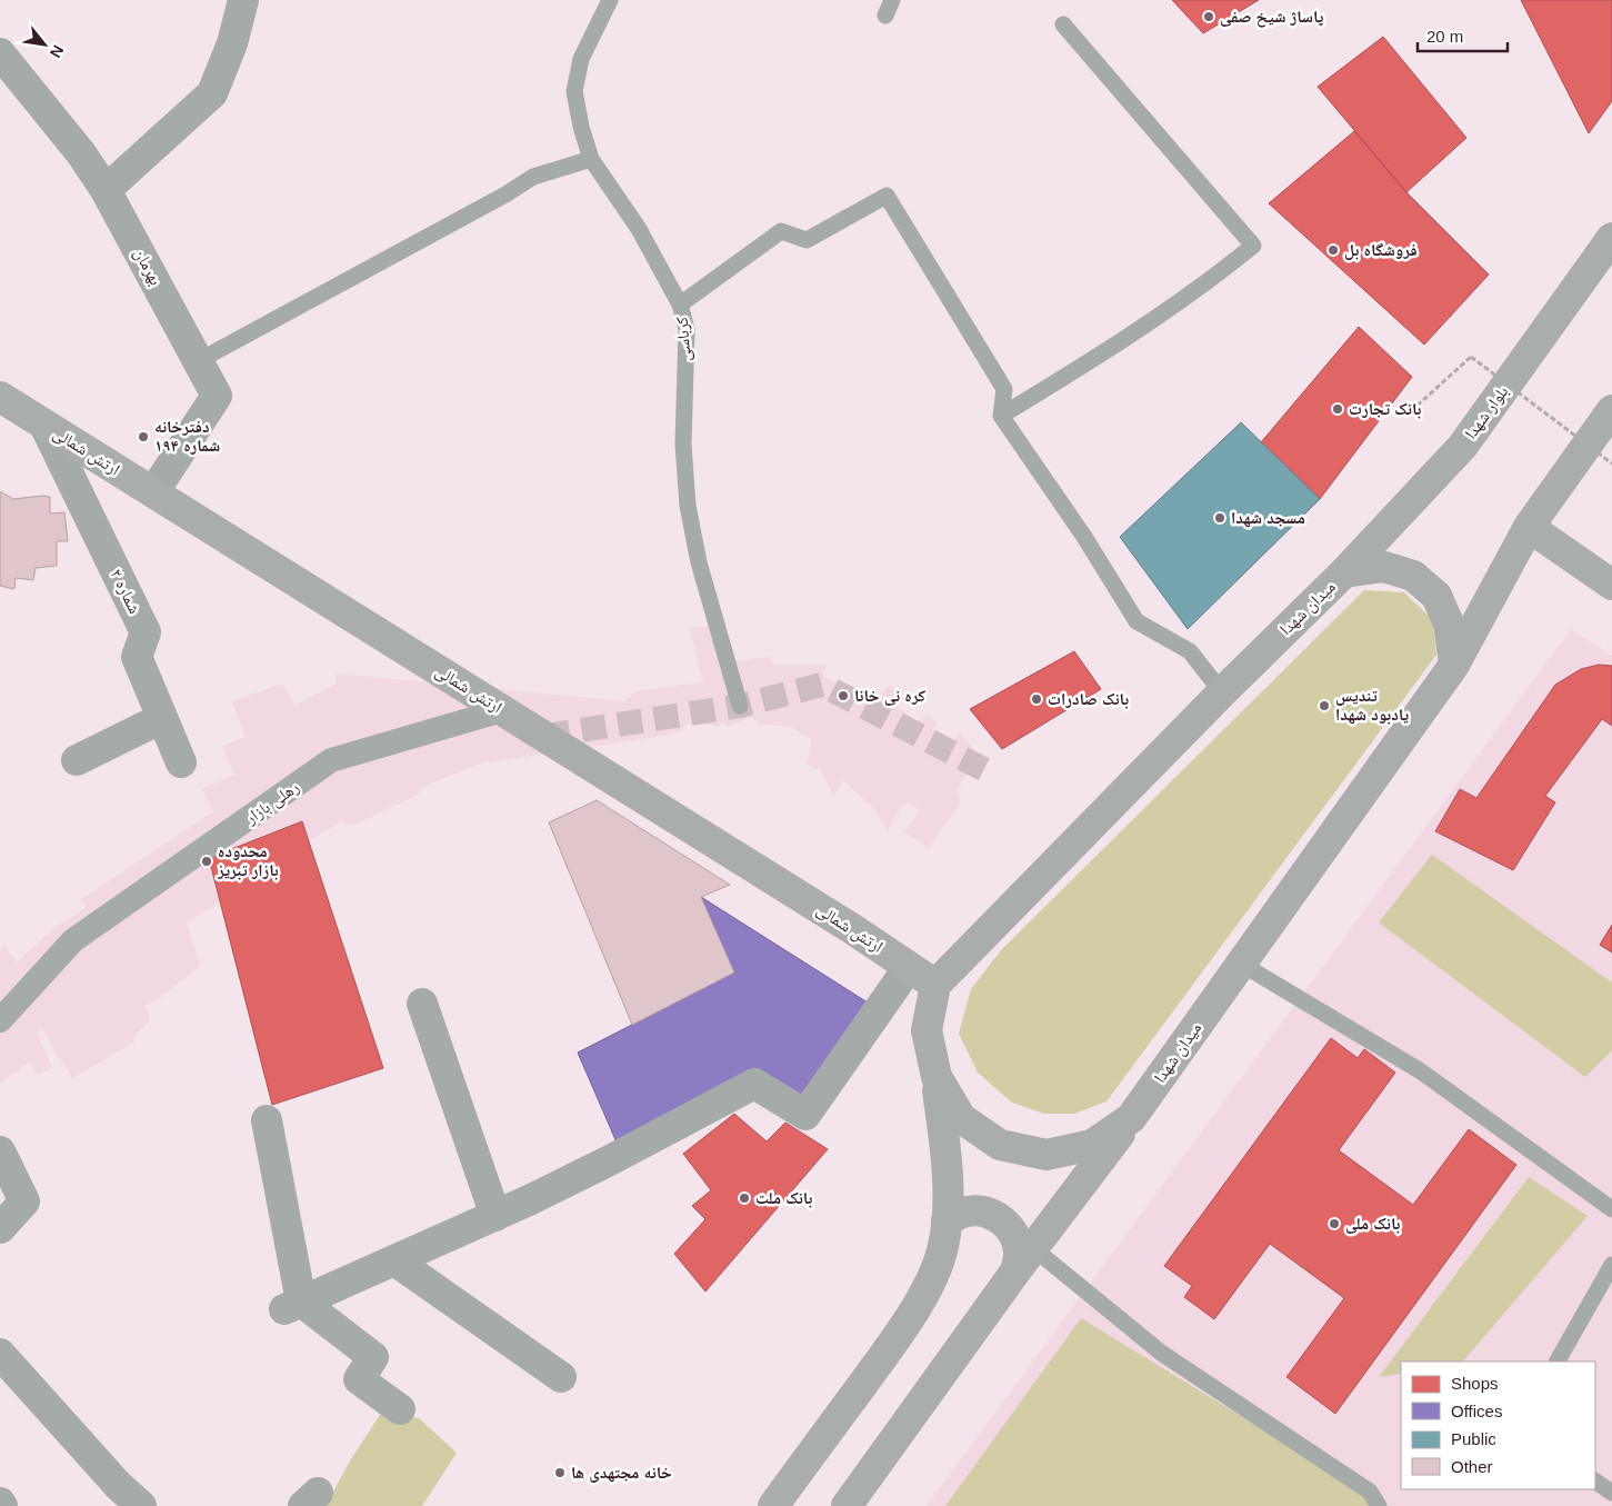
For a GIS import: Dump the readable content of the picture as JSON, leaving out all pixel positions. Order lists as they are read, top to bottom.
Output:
{
  "streets": {
    "main road": ["بلوار شهدا", "ارتش شمالی", "میدان شهدا"],
    "street": ["بهرمان", "شماره ۲", "رهلی بازار"],
    "lane": ["کرباسی"]
  },
  "crossings": [
    ["بهرمان", "ارتش شمالی"],
    ["بلوار شهدا", "میدان شهدا"],
    ["ارتش شمالی", "شماره ۲"],
    ["ارتش شمالی", "میدان شهدا"],
    ["ارتش شمالی", "رهلی بازار"]
  ],
  "places": [
    "پاساژ شیخ صفی",
    "فروشگاه بل",
    "بانک تجارت",
    "دفترخانه شماره ۱۹۴",
    "مسجد شهدا",
    "کره نی خانا",
    "بانک صادرات",
    "تندیس یادبود شهدا",
    "محدوده بازار تبریز",
    "بانک ملت",
    "بانک ملی",
    "خانه مجتهدی ها"
  ],
  "legend": [
    "Shops",
    "Offices",
    "Public",
    "Other"
  ],
  "scale_bar": "20 m",
  "north": "bottom right"
}
